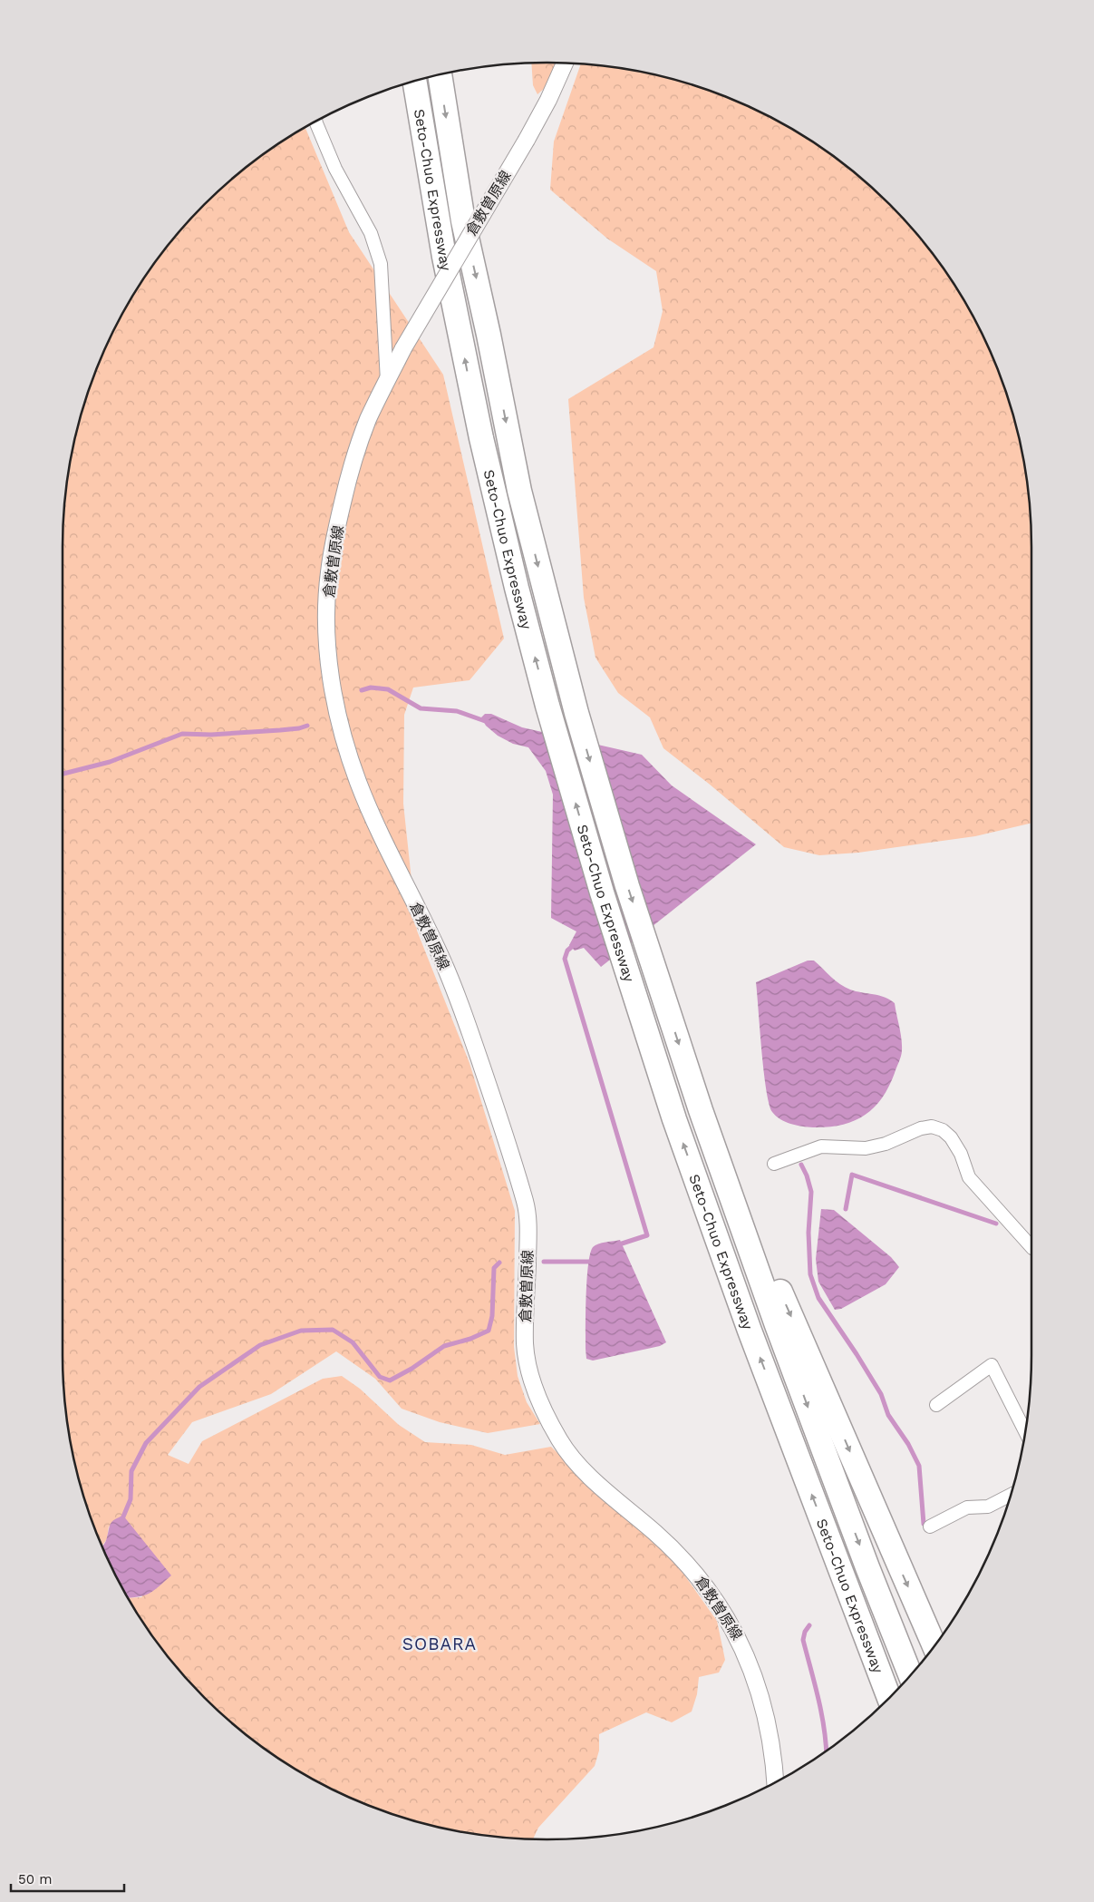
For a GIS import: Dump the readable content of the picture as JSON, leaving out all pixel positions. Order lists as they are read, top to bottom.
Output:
{
  "streets": {
    "highway": ["Seto-Chuo Expressway"],
    "street": ["倉敷曽原線"]
  },
  "districts": ["SOBARA"],
  "scale_bar": "50 m"
}
